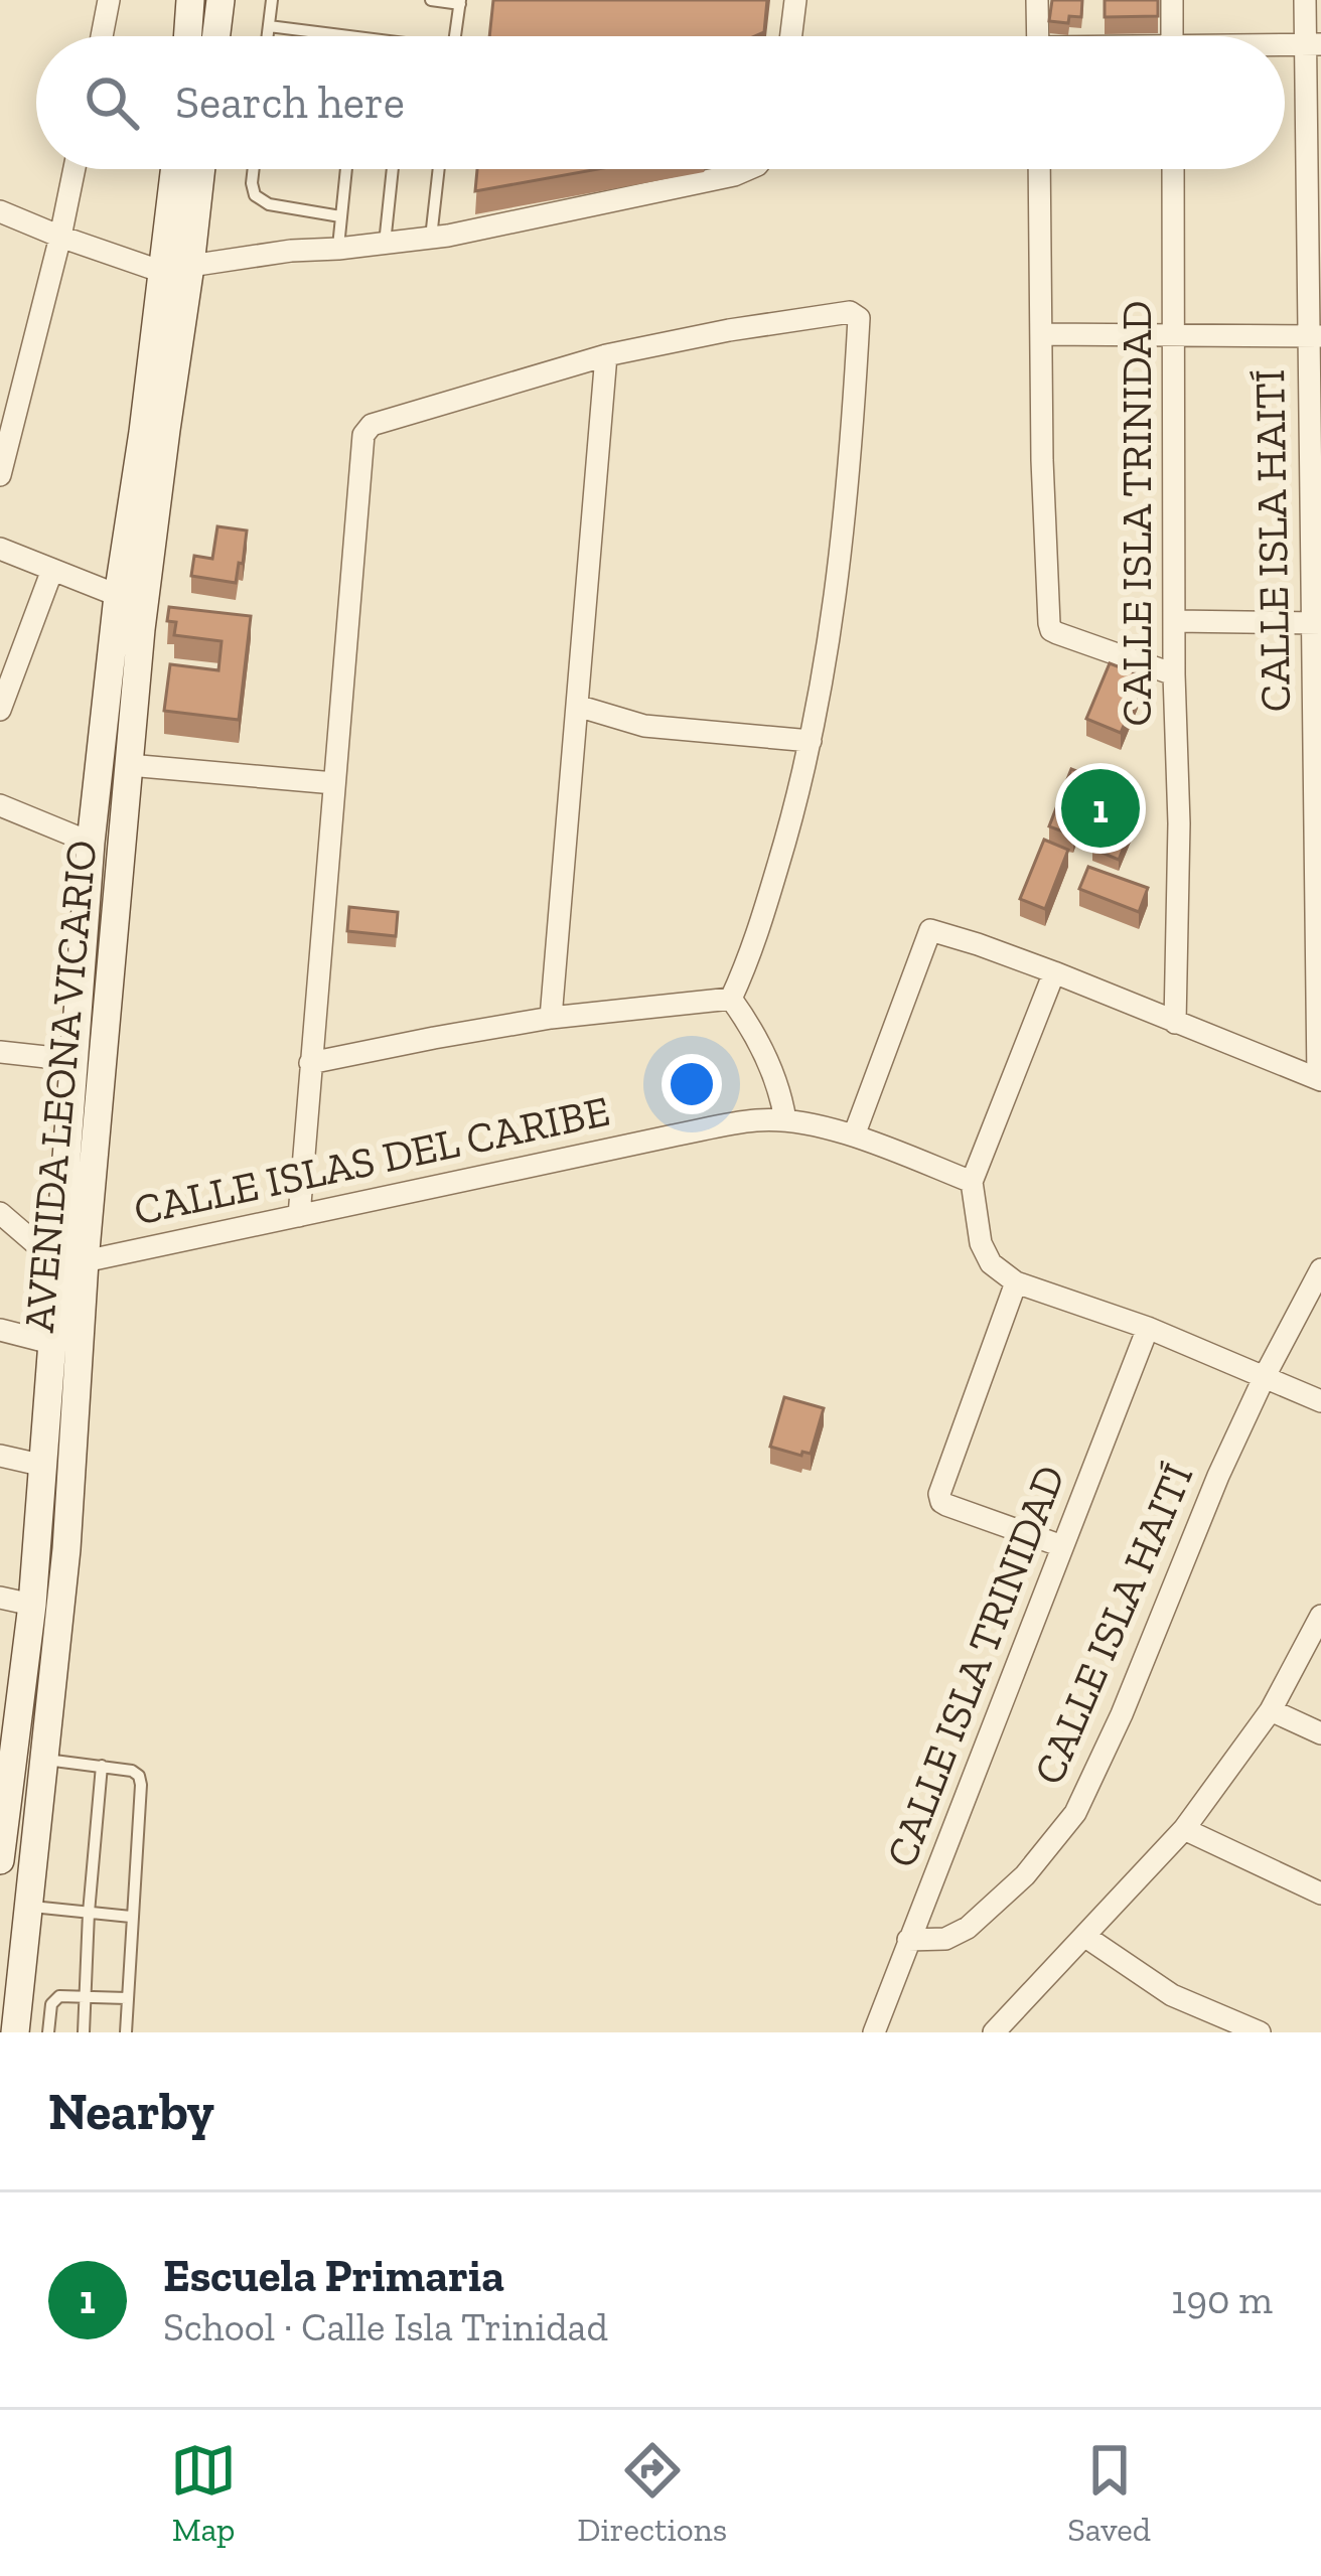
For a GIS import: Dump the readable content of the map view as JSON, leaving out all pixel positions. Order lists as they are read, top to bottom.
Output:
{
  "streets": {
    "street": [
      "CALLE ISLA TRINIDAD",
      "CALLE ISLA HAITÍ",
      "AVENIDA LEONA VICARIO",
      "CALLE ISLAS DEL CARIBE"
    ]
  },
  "crossings": [
    ["CALLE ISLA TRINIDAD", "CALLE ISLA HAITÍ"],
    ["AVENIDA LEONA VICARIO", "CALLE ISLAS DEL CARIBE"]
  ],
  "page": {
    "search": "Search here",
    "pins": "1",
    "heading": "Nearby",
    "list": [
      {
        "mark": "1",
        "name": "Escuela Primaria",
        "note": "School · Calle Isla Trinidad",
        "value": "190 m"
      }
    ],
    "nav": ["Map", "Directions", "Saved"]
  }
}
